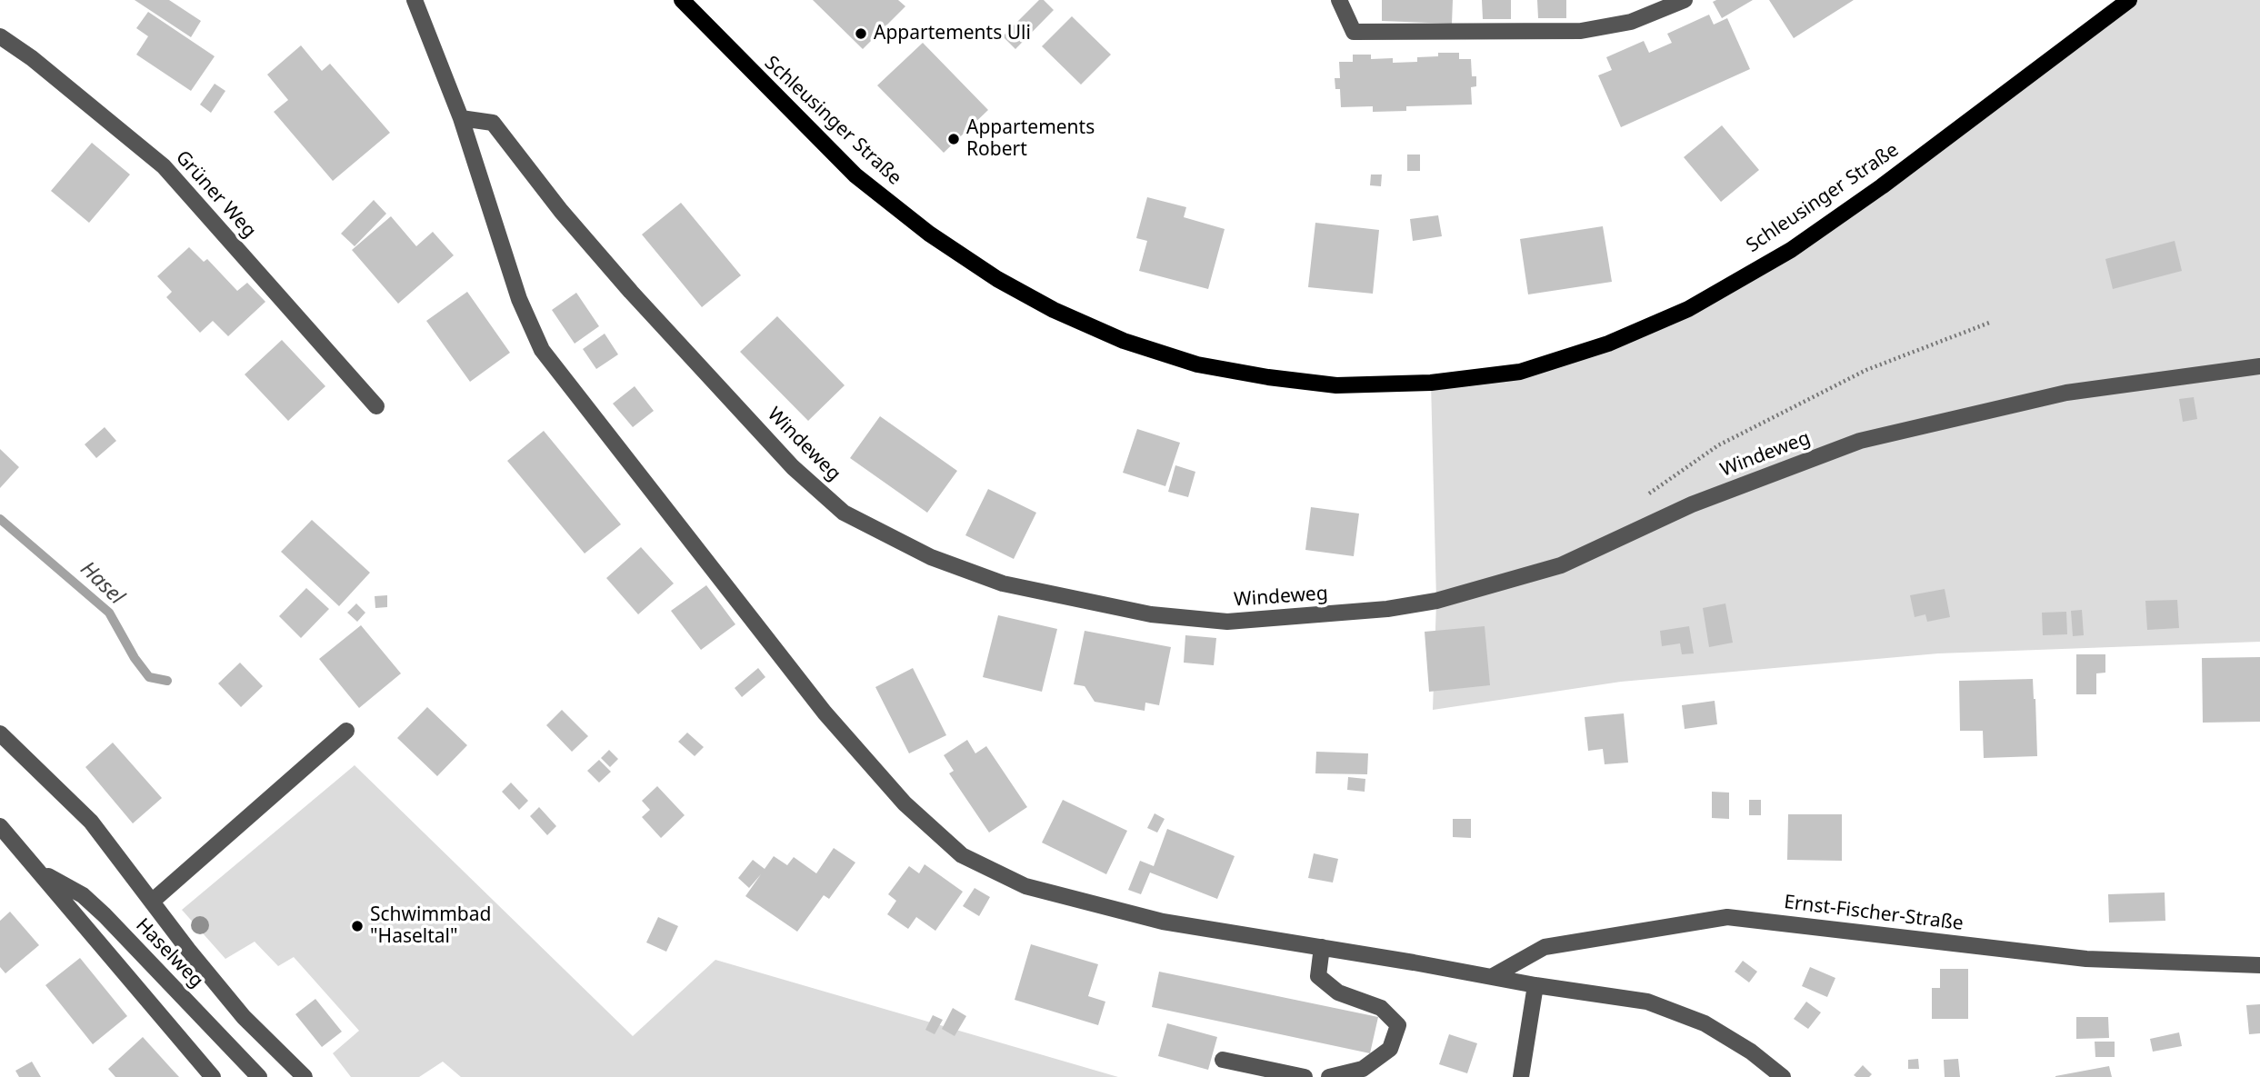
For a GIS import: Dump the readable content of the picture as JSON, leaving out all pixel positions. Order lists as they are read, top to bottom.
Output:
{
  "streets": {
    "main road": ["Schleusinger Straße"],
    "street": [
      "Grüner Weg",
      "Windeweg",
      "Ernst-Fischer-Straße",
      "Haselweg"
    ]
  },
  "water": ["Hasel"],
  "places": ["Appartements Uli", "Appartements Robert", "Schwimmbad \"Haseltal\""]
}
